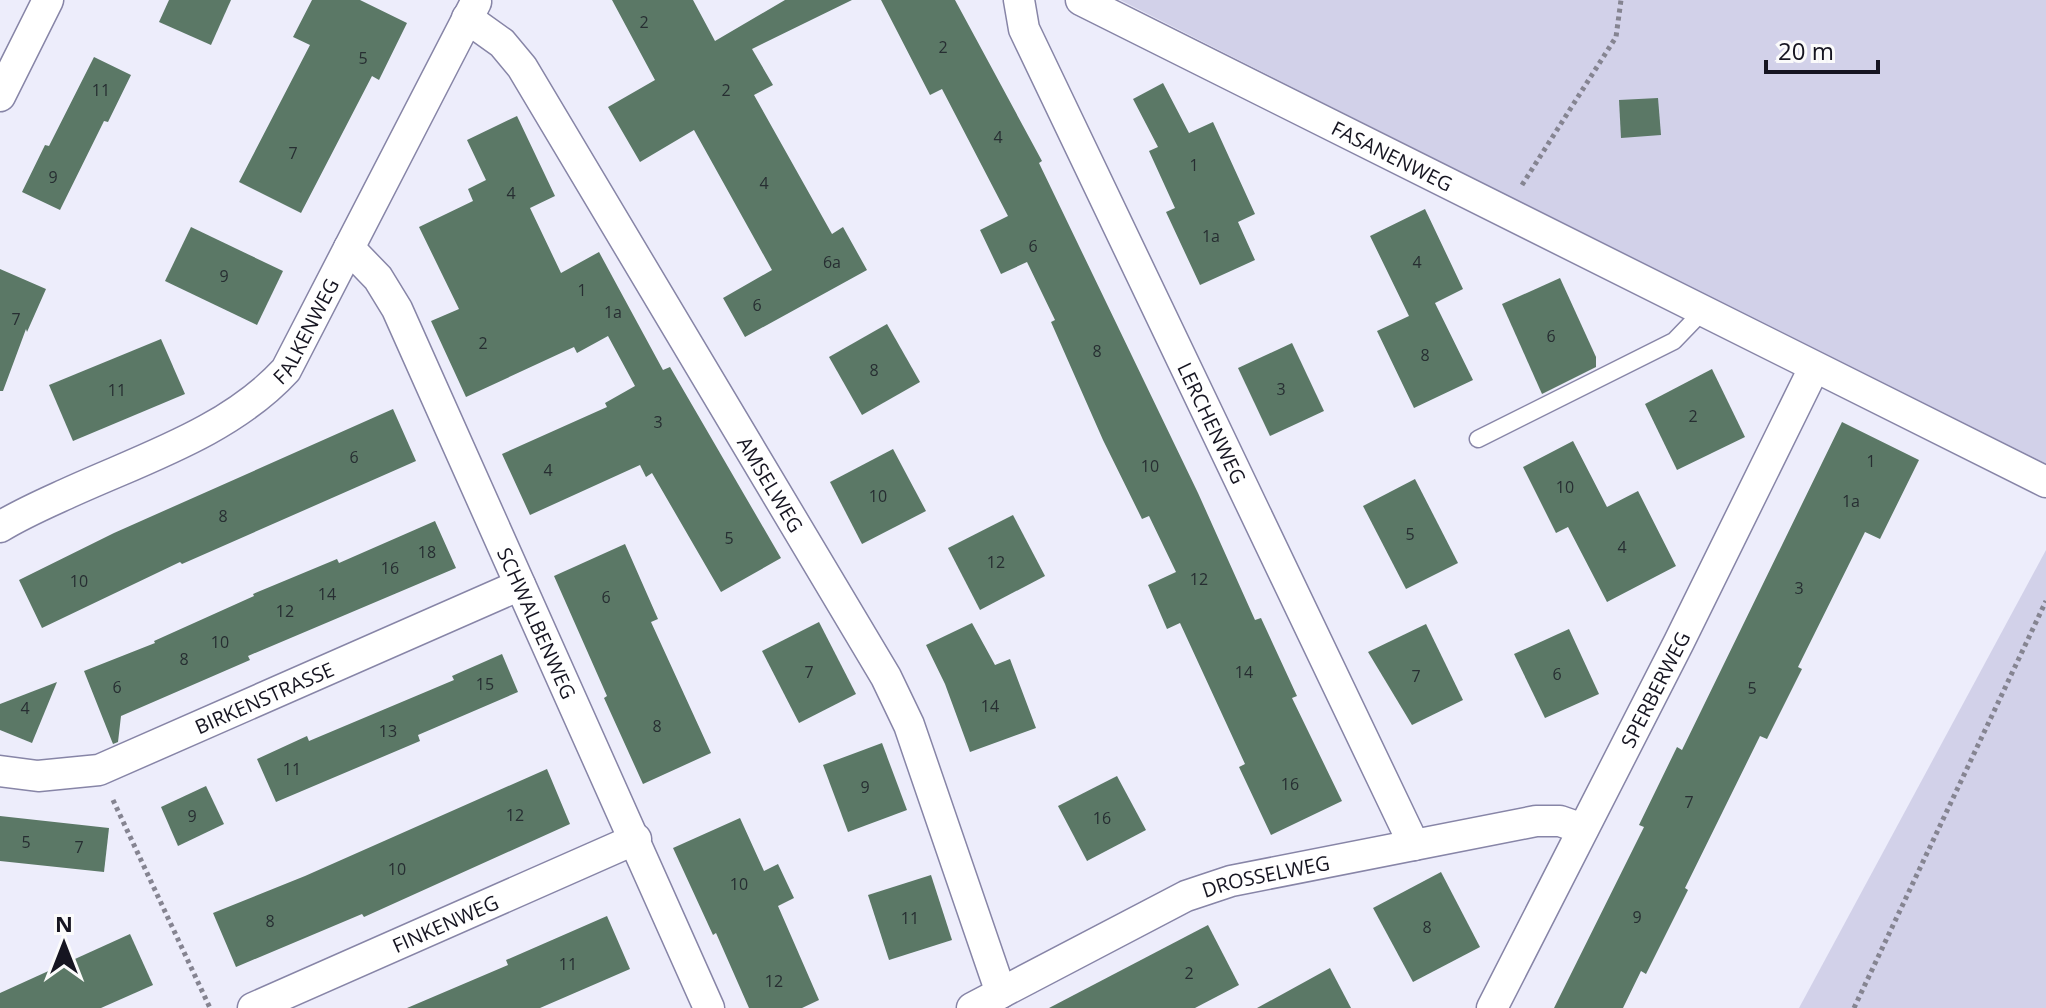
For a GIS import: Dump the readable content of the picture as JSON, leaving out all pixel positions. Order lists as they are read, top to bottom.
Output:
{
  "streets": {
    "street": [
      "FASANENWEG",
      "FALKENWEG",
      "LERCHENWEG",
      "AMSELWEG",
      "SCHWALBENWEG",
      "SPERBERWEG",
      "BIRKENSTRASSE",
      "DROSSELWEG",
      "FINKENWEG"
    ]
  },
  "crossings": [
    ["FASANENWEG", "SPERBERWEG"],
    ["FALKENWEG", "AMSELWEG"],
    ["FALKENWEG", "SCHWALBENWEG"],
    ["LERCHENWEG", "DROSSELWEG"],
    ["AMSELWEG", "DROSSELWEG"],
    ["SCHWALBENWEG", "BIRKENSTRASSE"],
    ["SCHWALBENWEG", "FINKENWEG"],
    ["SPERBERWEG", "DROSSELWEG"]
  ],
  "house_numbers": [
    "2",
    "2",
    "5",
    "11",
    "2",
    "4",
    "7",
    "1",
    "9",
    "4",
    "4",
    "1a",
    "6",
    "6a",
    "4",
    "9",
    "1",
    "6",
    "1a",
    "7",
    "6",
    "2",
    "8",
    "8",
    "8",
    "3",
    "11",
    "2",
    "3",
    "6",
    "1",
    "10",
    "4",
    "10",
    "10",
    "1a",
    "8",
    "5",
    "5",
    "4",
    "18",
    "12",
    "16",
    "12",
    "10",
    "3",
    "14",
    "6",
    "12",
    "10",
    "8",
    "7",
    "14",
    "6",
    "7",
    "15",
    "6",
    "5",
    "14",
    "4",
    "8",
    "13",
    "11",
    "16",
    "9",
    "7",
    "12",
    "9",
    "16",
    "5",
    "7",
    "10",
    "10",
    "9",
    "11",
    "8",
    "8",
    "11",
    "2",
    "12"
  ],
  "scale_bar": "20 m",
  "north": "top"
}
